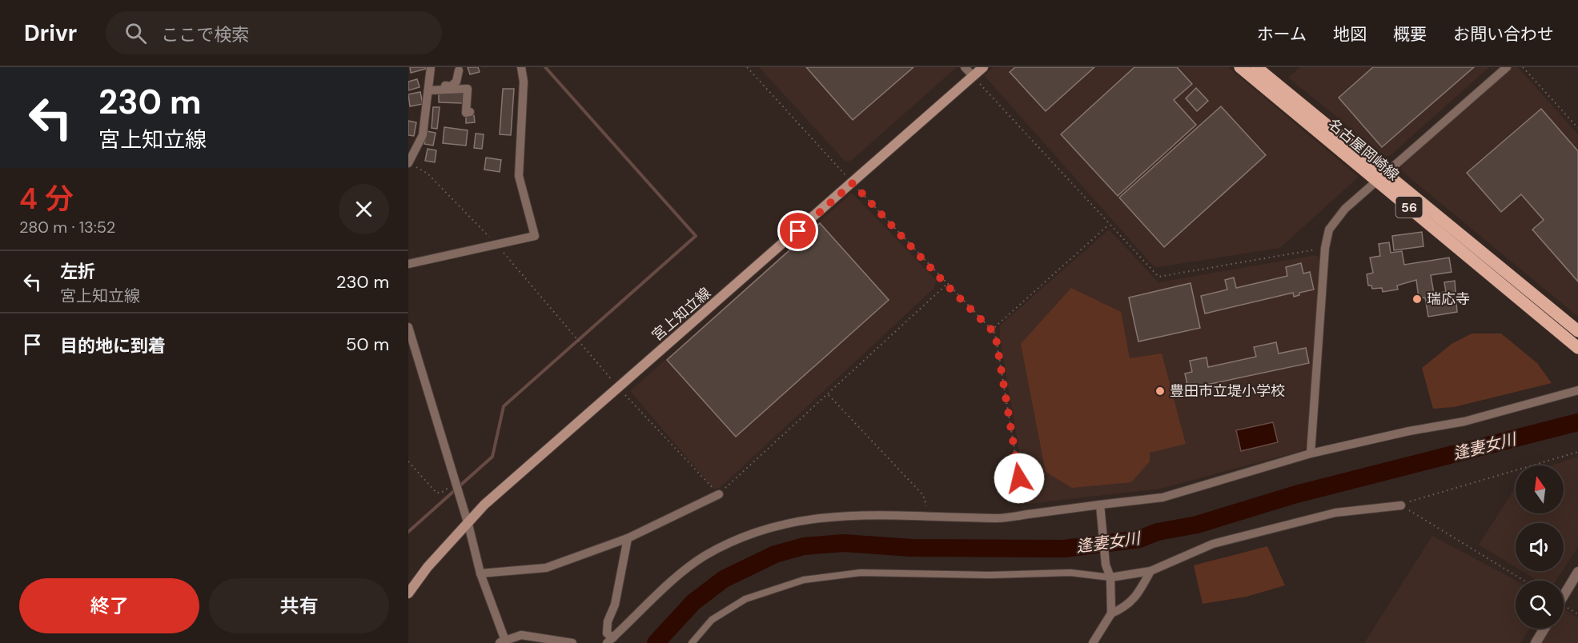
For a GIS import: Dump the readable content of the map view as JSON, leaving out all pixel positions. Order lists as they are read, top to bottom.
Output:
{
  "streets": {
    "main road": ["名古屋岡崎線", "56", "宮上知立線"]
  },
  "water": ["逢妻女川"],
  "places": ["瑞応寺", "豊田市立堤小学校"],
  "north": "top",
  "page": {
    "header": "Drivr",
    "search": "ここで検索",
    "nav": [
      "ホーム",
      "地図",
      "概要",
      "お問い合わせ"
    ],
    "turn": ["230 m", "宮上知立線"],
    "heading": ["4 分", "280 m · 13:52"],
    "list": [
      {
        "name": "左折",
        "note": "宮上知立線",
        "value": "230 m"
      },
      {
        "name": "目的地に到着",
        "value": "50 m"
      }
    ],
    "buttons": ["終了", "共有"]
  }
}
